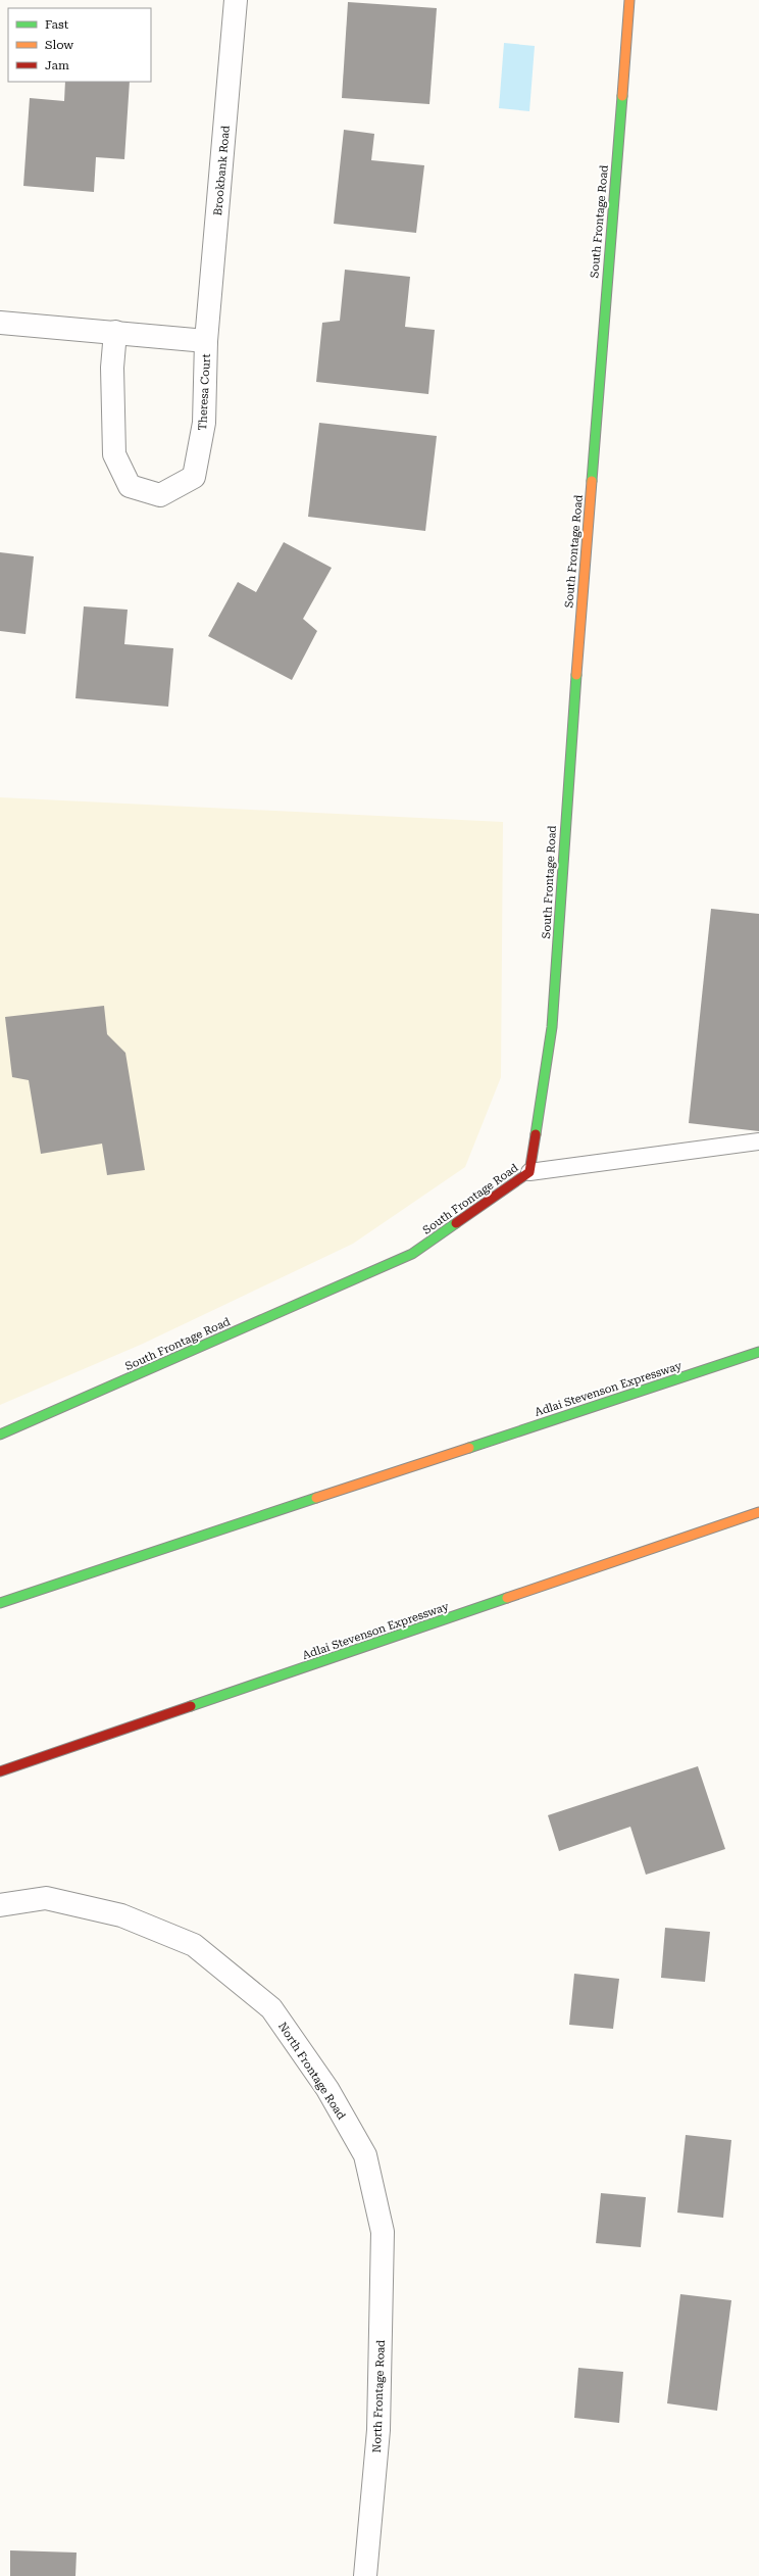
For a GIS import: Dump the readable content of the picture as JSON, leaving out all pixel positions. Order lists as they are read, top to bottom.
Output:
{
  "streets": {
    "main road": ["South Frontage Road", "Adlai Stevenson Expressway"],
    "street": ["Brookbank Road", "Theresa Court", "North Frontage Road"]
  },
  "crossings": [
    ["Brookbank Road", "Theresa Court"]
  ],
  "legend": ["Fast", "Slow", "Jam"]
}
